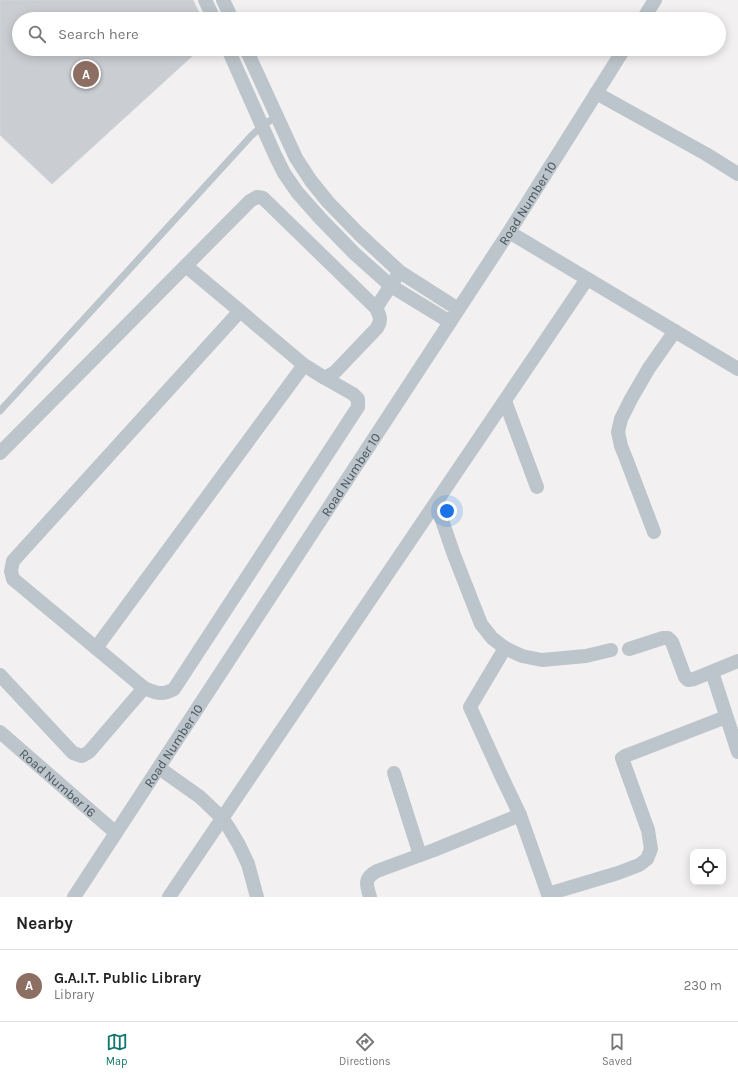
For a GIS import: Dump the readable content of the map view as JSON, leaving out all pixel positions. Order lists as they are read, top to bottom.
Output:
{
  "streets": {
    "street": ["Road Number 10", "Road Number 16"]
  },
  "crossings": [
    ["Road Number 10", "Road Number 16"]
  ],
  "page": {
    "search": "Search here",
    "pins": "A",
    "heading": "Nearby",
    "list": [
      {
        "mark": "A",
        "name": "G.A.I.T. Public Library",
        "note": "Library",
        "value": "230 m"
      }
    ],
    "nav": ["Map", "Directions", "Saved"]
  }
}
